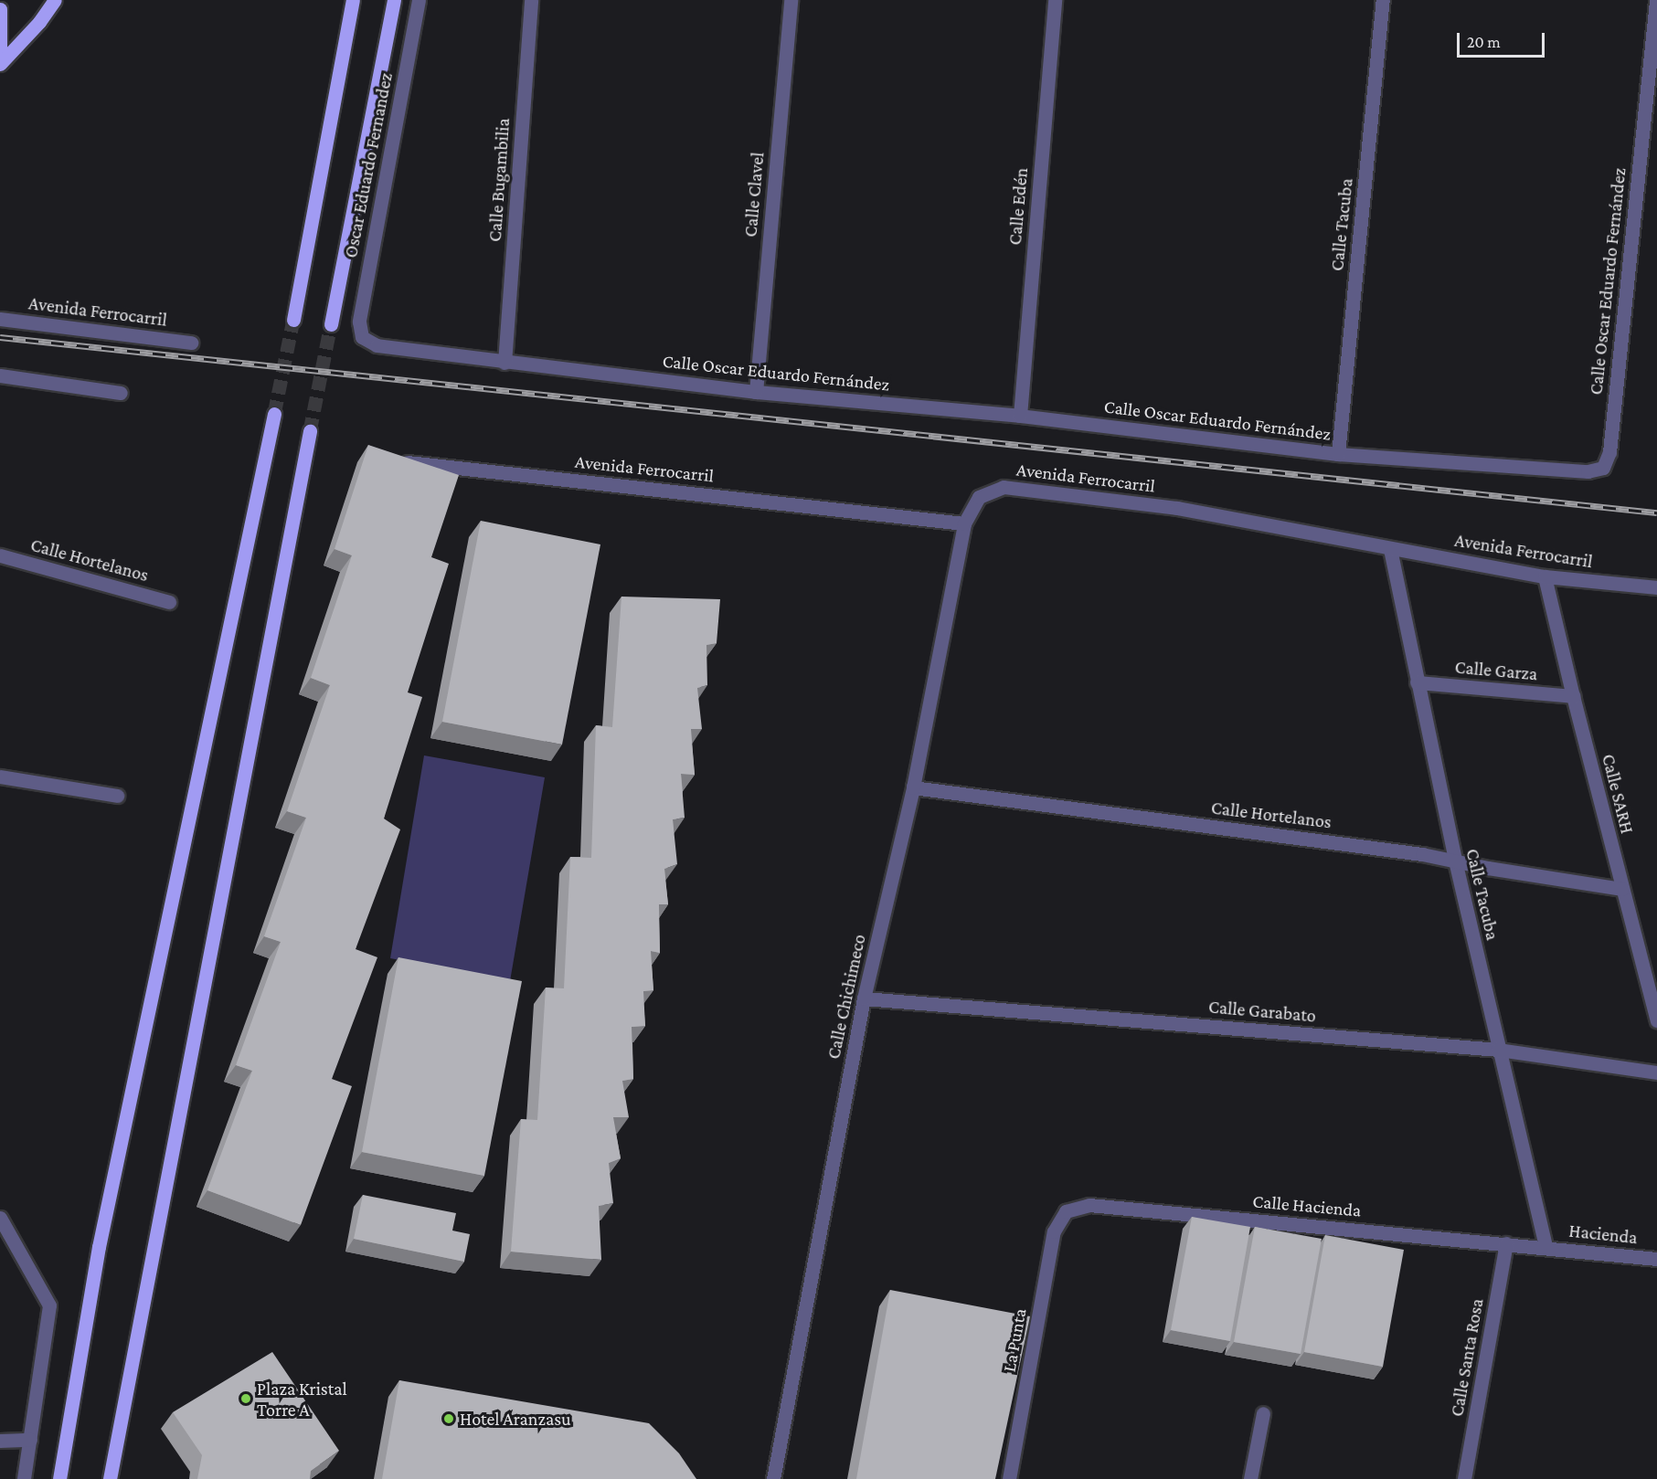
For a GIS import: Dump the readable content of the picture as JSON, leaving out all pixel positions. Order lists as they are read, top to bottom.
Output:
{
  "streets": {
    "street": [
      "Oscar Eduardo Fernandez",
      "Calle Bugambilia",
      "Calle Clavel",
      "Calle Edén",
      "Calle Tacuba",
      "Calle Oscar Eduardo Fernández",
      "Avenida Ferrocarril",
      "Calle Hortelanos",
      "Calle Garza",
      "Calle SARH",
      "Calle Chichimeco",
      "Calle Garabato",
      "Calle Hacienda",
      "Hacienda",
      "La Punta",
      "Calle Santa Rosa"
    ]
  },
  "crossings": [
    ["Oscar Eduardo Fernandez", "Calle Oscar Eduardo Fernández"],
    ["Calle Bugambilia", "Calle Oscar Eduardo Fernández"],
    ["Calle Clavel", "Calle Oscar Eduardo Fernández"],
    ["Calle Edén", "Calle Oscar Eduardo Fernández"],
    ["Calle Tacuba", "Calle Oscar Eduardo Fernández"],
    ["Calle Tacuba", "Avenida Ferrocarril"],
    ["Calle Tacuba", "Calle Hortelanos"],
    ["Calle Tacuba", "Calle Garza"],
    ["Calle Tacuba", "Calle Garabato"],
    ["Calle Tacuba", "Calle Hacienda"],
    ["Calle Tacuba", "Hacienda"],
    ["Avenida Ferrocarril", "Calle SARH"],
    ["Avenida Ferrocarril", "Calle Chichimeco"],
    ["Calle Hortelanos", "Calle SARH"],
    ["Calle Hortelanos", "Calle Chichimeco"],
    ["Calle Garza", "Calle SARH"],
    ["Calle Chichimeco", "Calle Garabato"],
    ["Calle Hacienda", "Hacienda"],
    ["Calle Hacienda", "La Punta"],
    ["Calle Hacienda", "Calle Santa Rosa"]
  ],
  "places": ["Plaza Kristal Torre A", "Hotel Aranzasu"],
  "scale_bar": "20 m"
}
